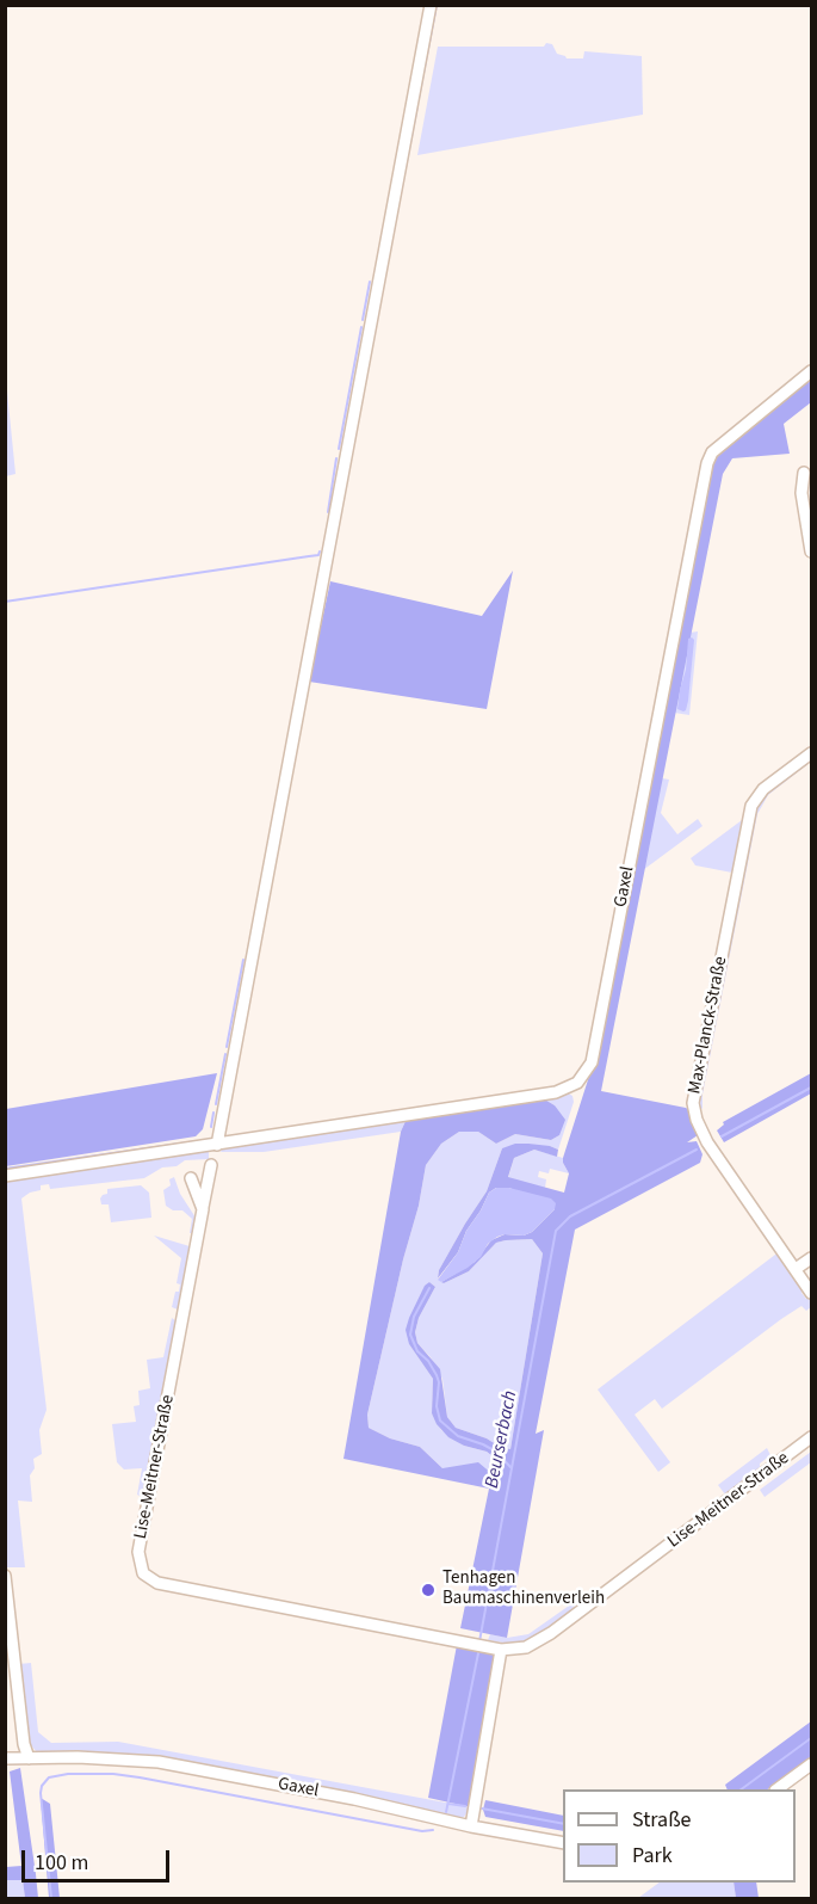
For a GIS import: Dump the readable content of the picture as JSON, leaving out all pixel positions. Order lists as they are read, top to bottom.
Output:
{
  "streets": {
    "street": ["Gaxel", "Max-Planck-Straße", "Lise-Meitner-Straße"]
  },
  "water": ["Beurserbach"],
  "places": ["Tenhagen Baumaschinenverleih"],
  "legend": ["Straße", "Park"],
  "scale_bar": "100 m"
}
